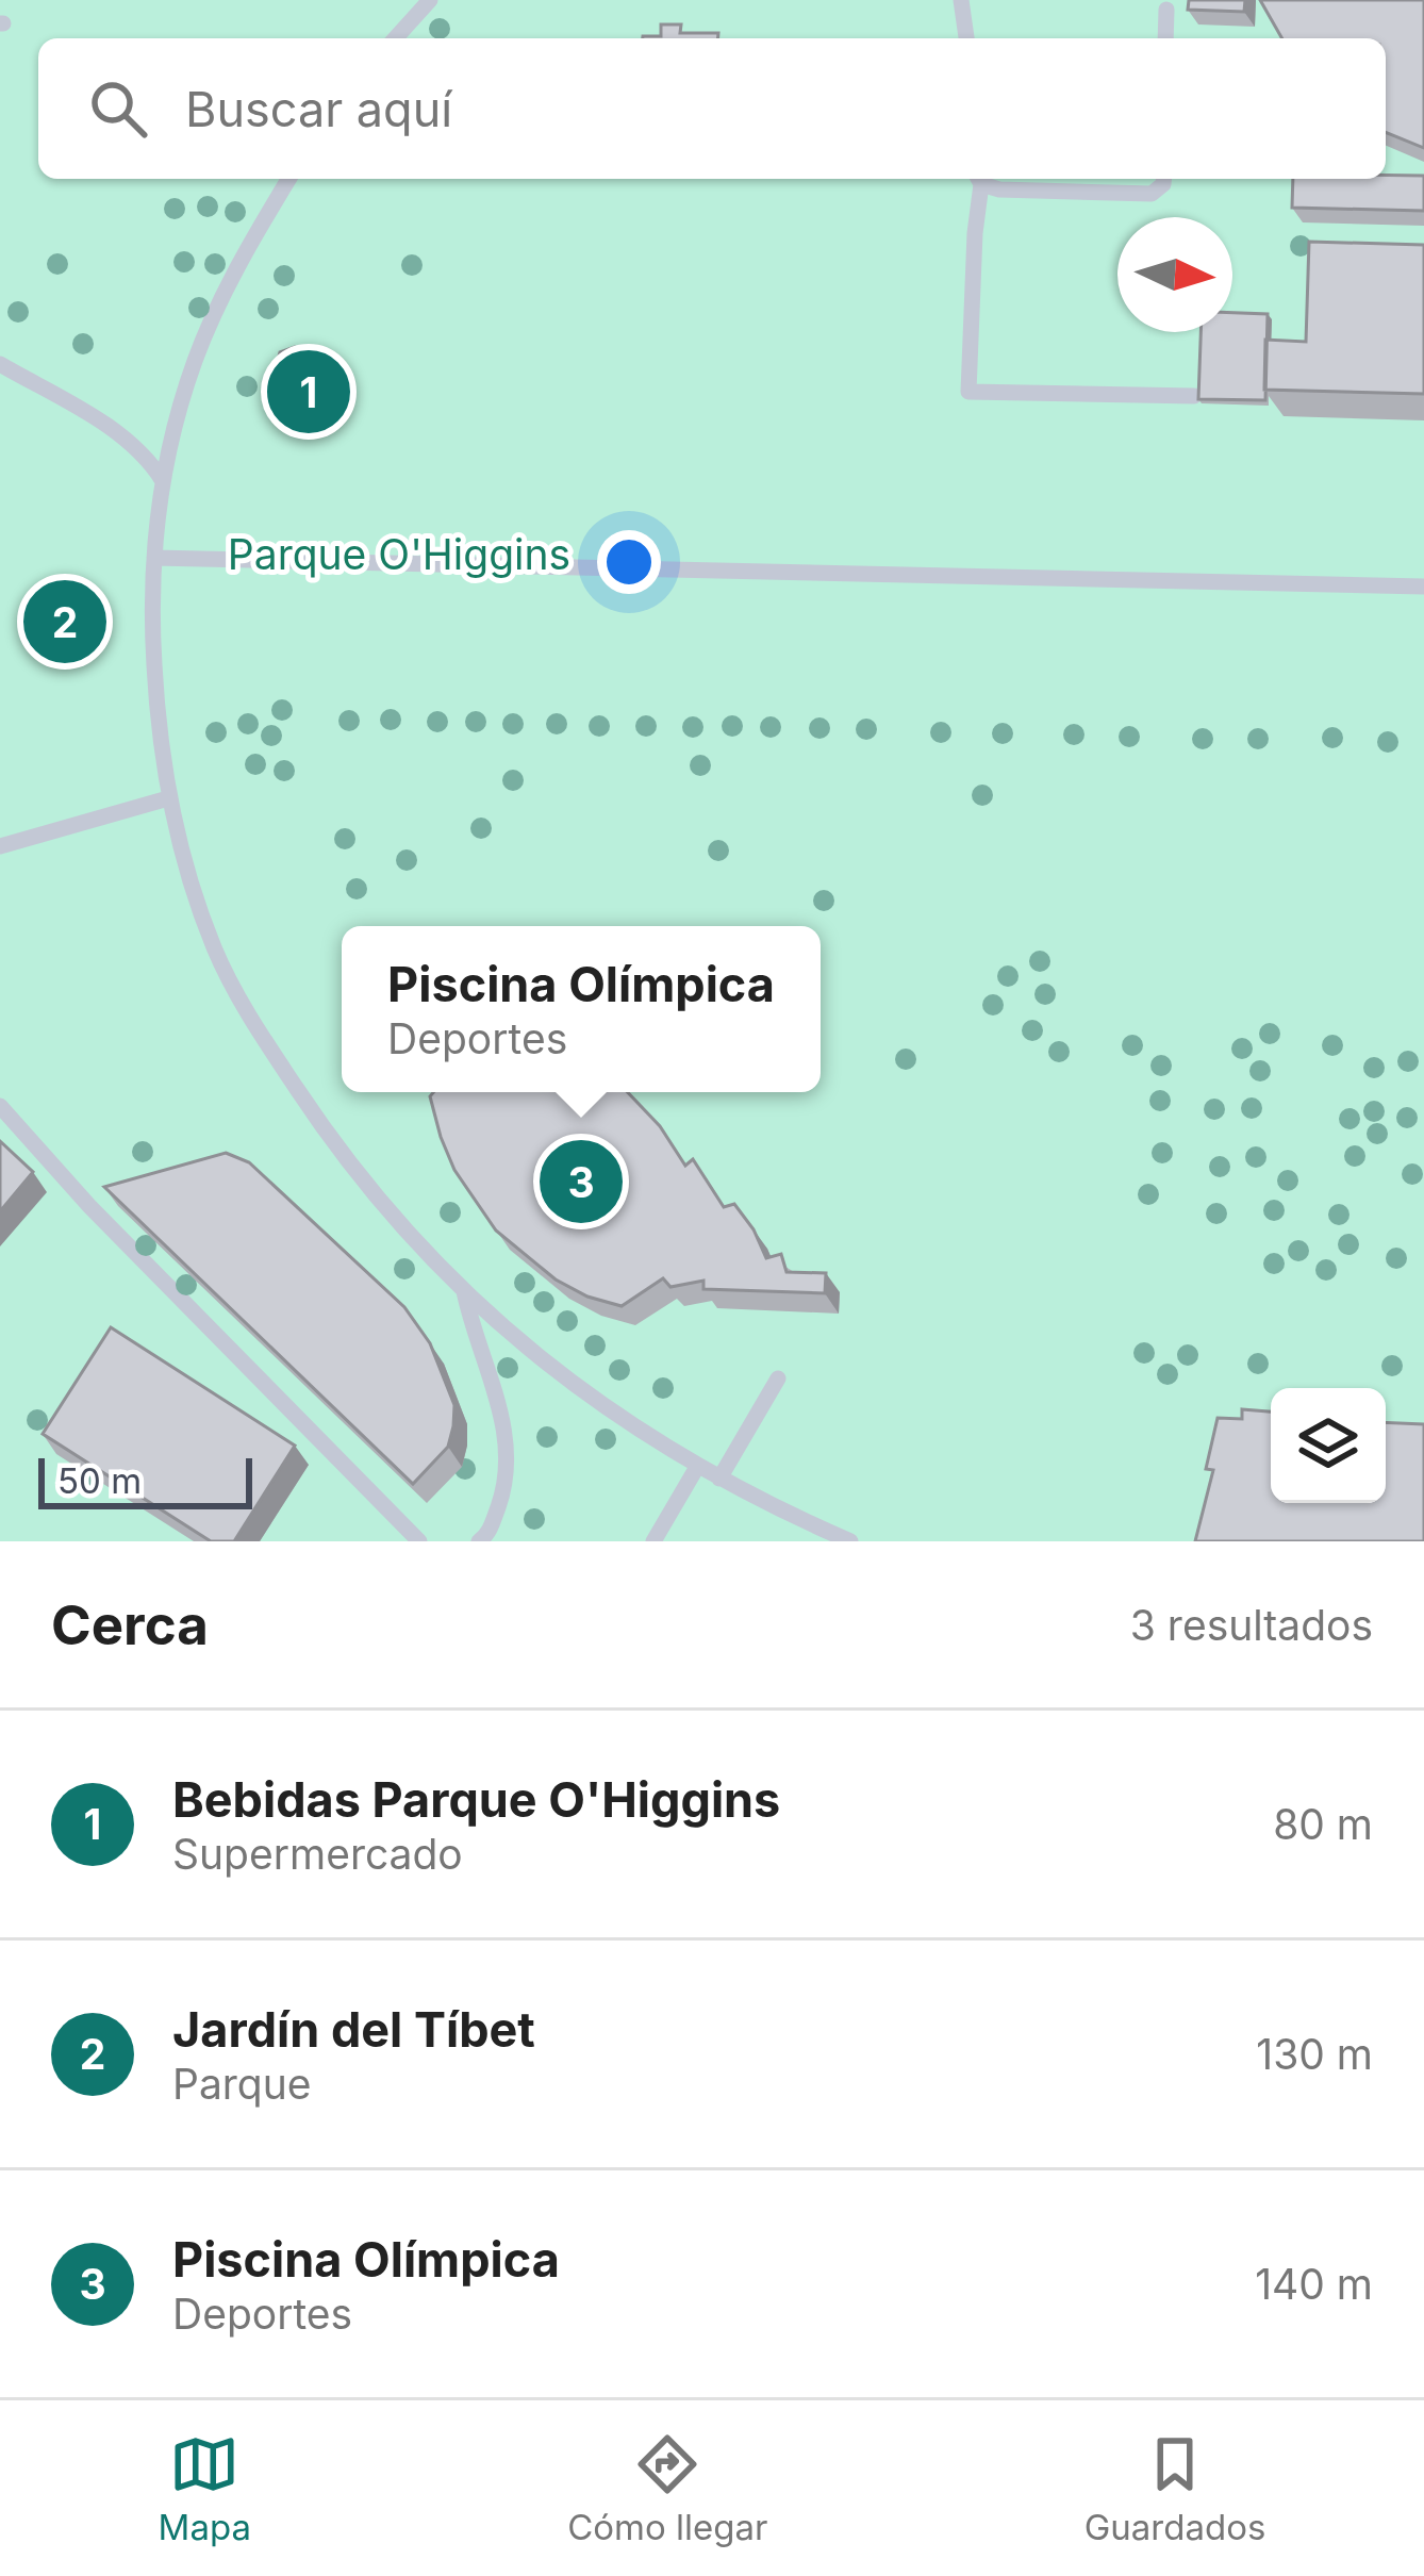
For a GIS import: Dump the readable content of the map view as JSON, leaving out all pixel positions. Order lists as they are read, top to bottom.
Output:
{
  "parks": ["Parque O'Higgins"],
  "scale_bar": "50 m",
  "north": "right",
  "page": {
    "search": "Buscar aquí",
    "pins": ["1", "2", "3"],
    "popup": ["Piscina Olímpica", "Deportes"],
    "scale": "50 m",
    "heading": ["Cerca", "3 resultados"],
    "list": [
      {
        "mark": "1",
        "name": "Bebidas Parque O'Higgins",
        "note": "Supermercado",
        "value": "80 m"
      },
      {
        "mark": "2",
        "name": "Jardín del Tíbet",
        "note": "Parque",
        "value": "130 m"
      },
      {
        "mark": "3",
        "name": "Piscina Olímpica",
        "note": "Deportes",
        "value": "140 m"
      }
    ],
    "nav": ["Mapa", "Cómo llegar", "Guardados"]
  }
}
